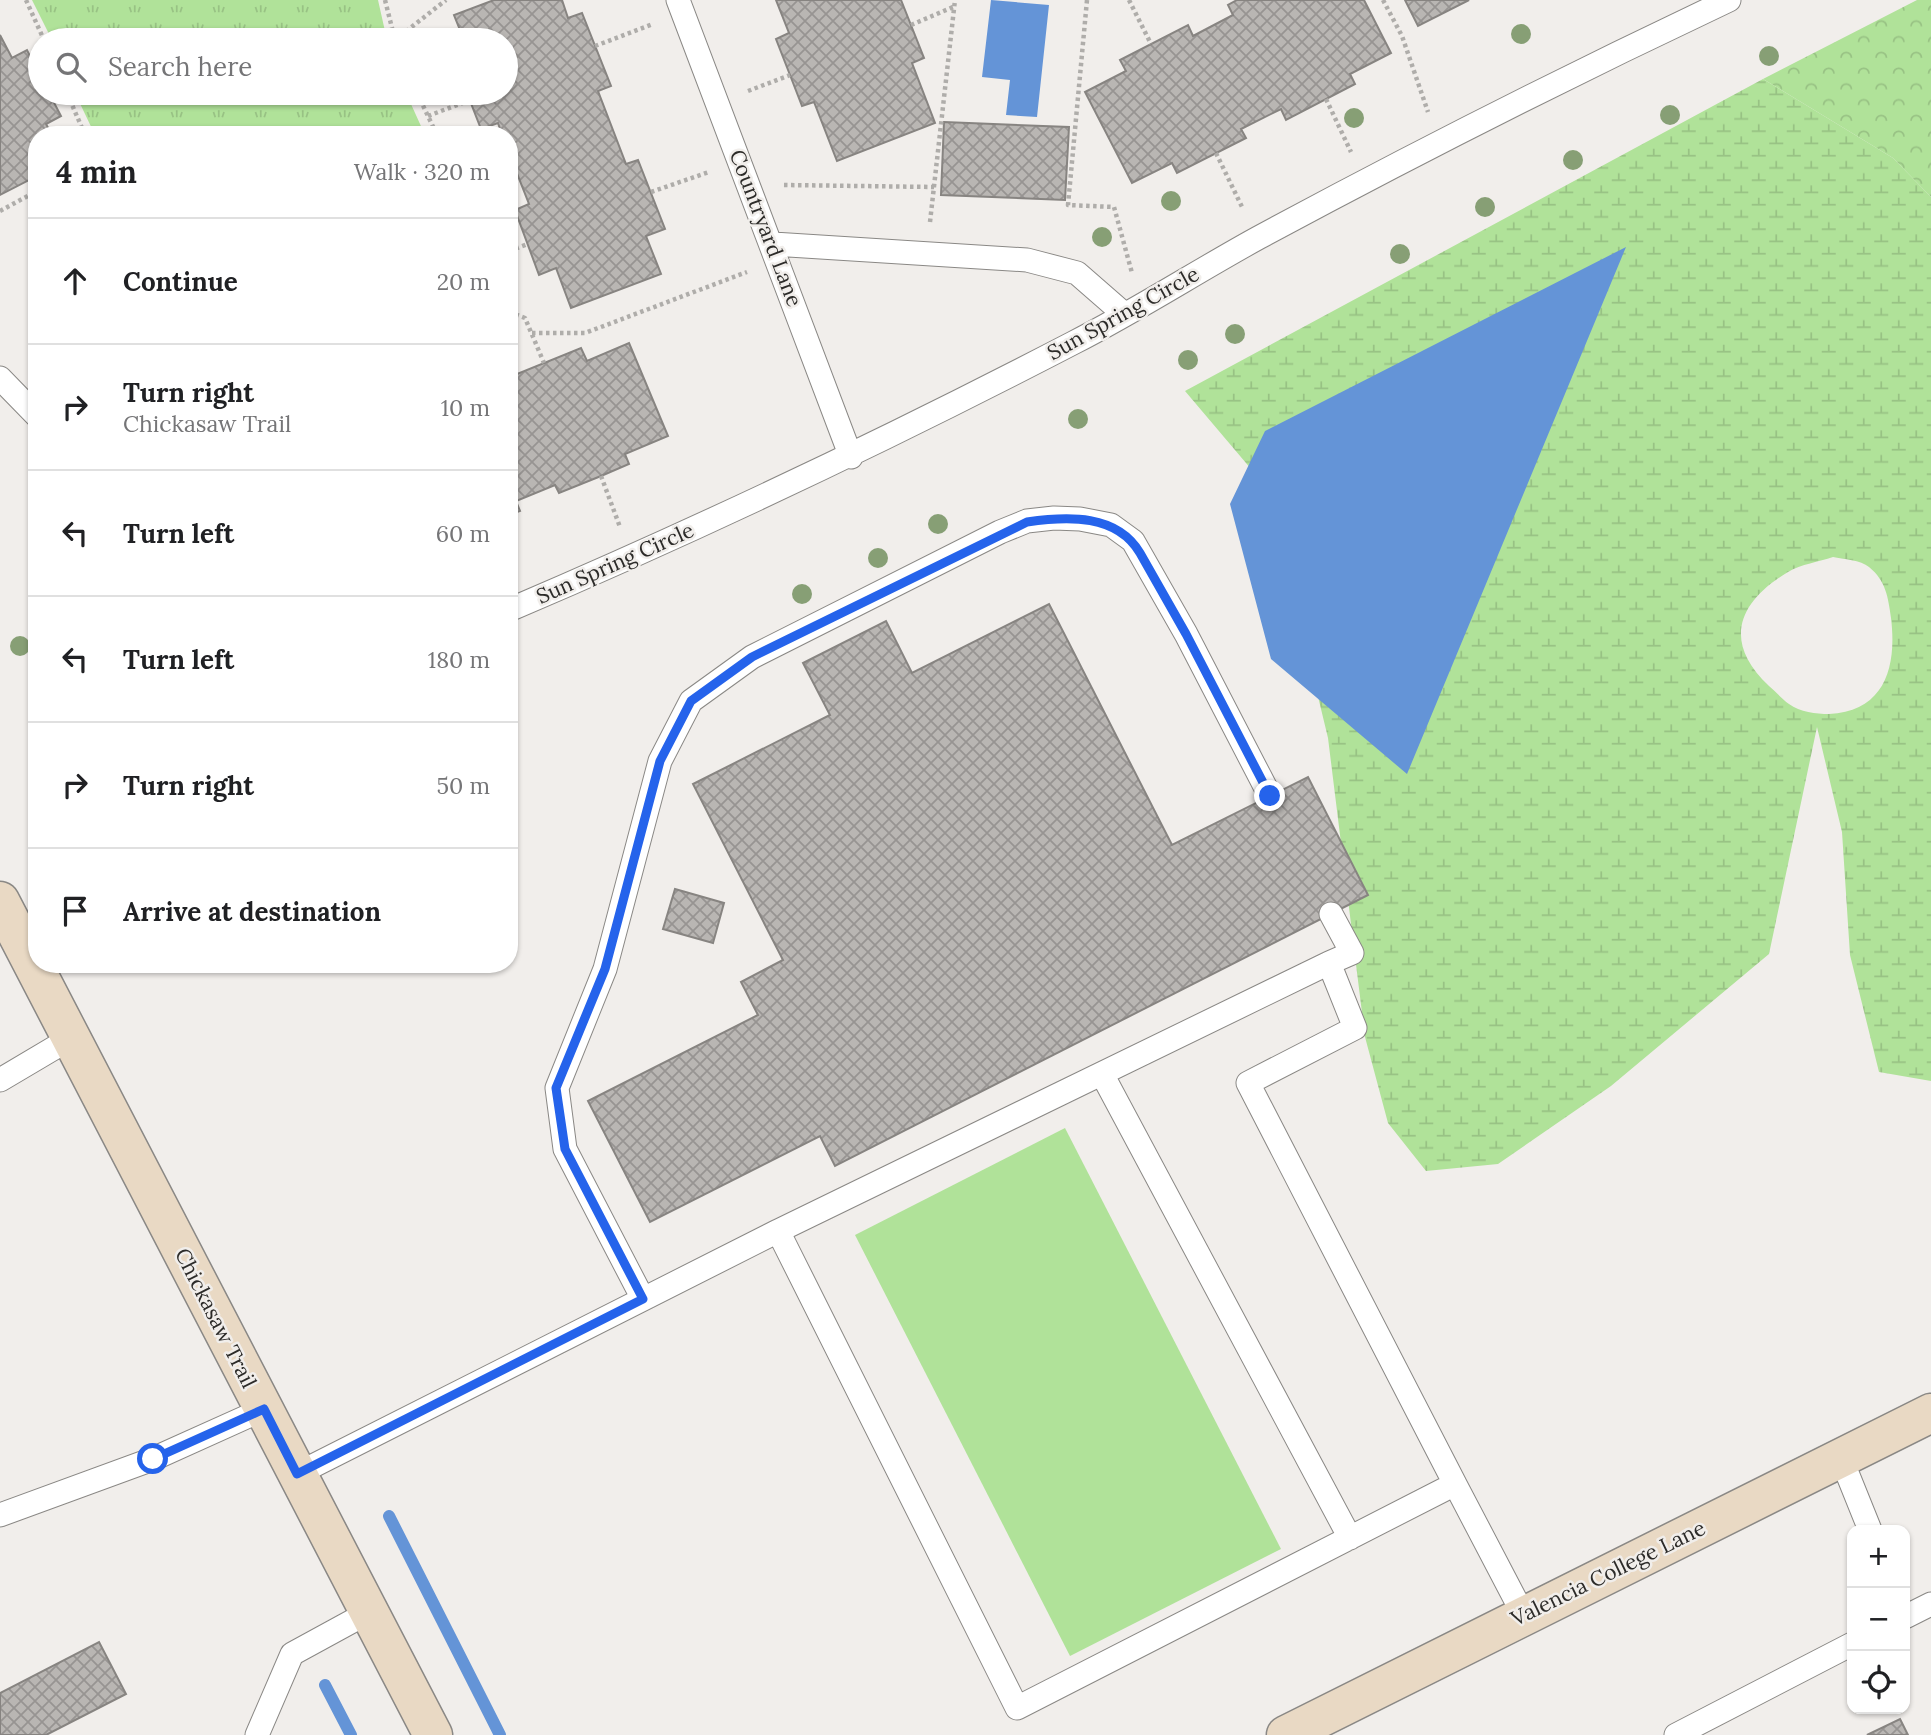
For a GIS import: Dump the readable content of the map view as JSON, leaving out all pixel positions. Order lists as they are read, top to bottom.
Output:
{
  "streets": {
    "street": ["Chickasaw Trail", "Valencia College Lane"],
    "lane": ["Countryard Lane", "Sun Spring Circle"]
  },
  "crossings": [
    ["Countryard Lane", "Sun Spring Circle"]
  ],
  "page": {
    "search": "Search here",
    "heading": ["4 min", "Walk · 320 m"],
    "list": [
      ["Continue", "20 m"],
      ["Turn right", "Chickasaw Trail", "10 m"],
      ["Turn left", "60 m"],
      ["Turn left", "180 m"],
      ["Turn right", "50 m"],
      "Arrive at destination"
    ],
    "map_buttons": ["+", "−"]
  }
}
